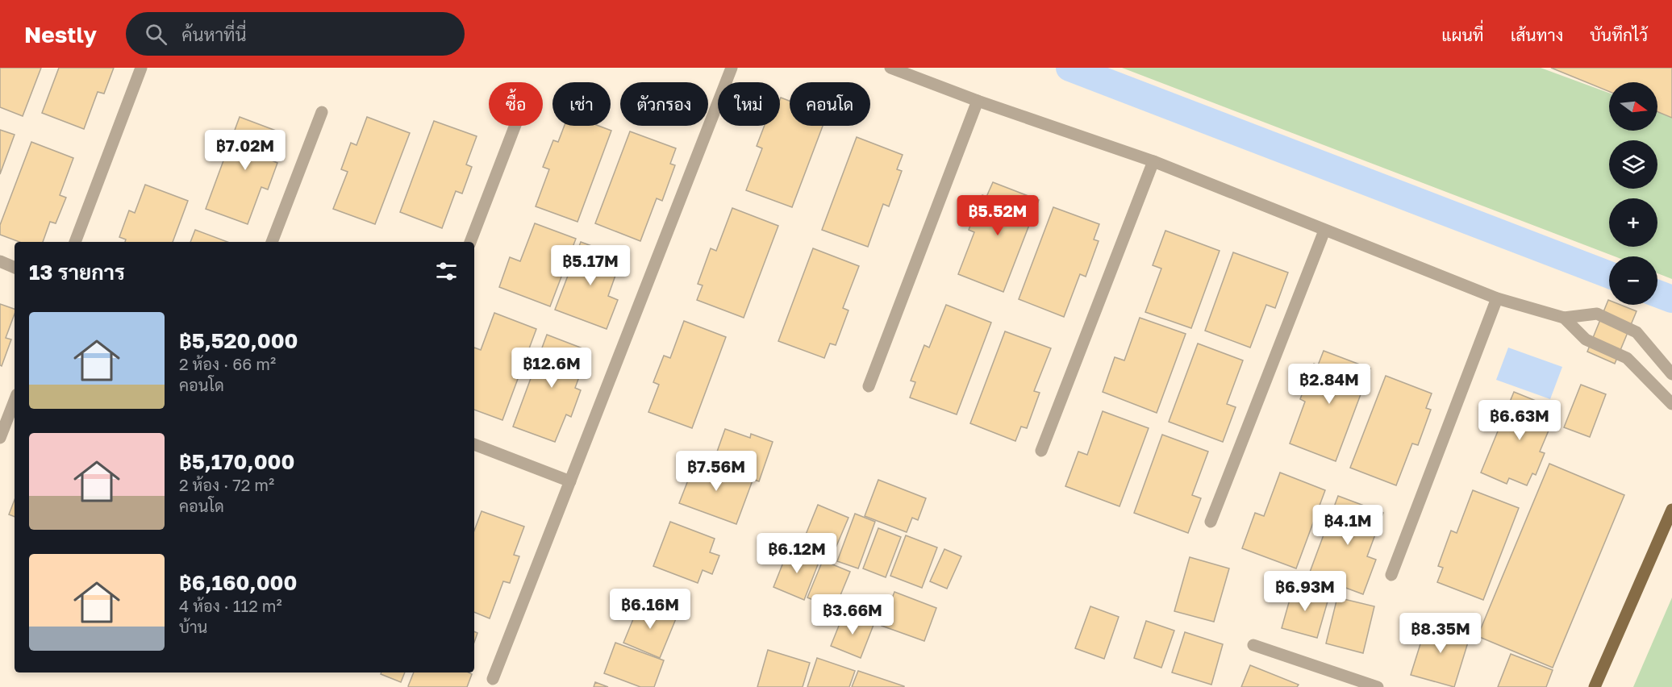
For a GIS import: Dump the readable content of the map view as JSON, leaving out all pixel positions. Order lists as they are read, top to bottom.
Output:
{
  "north": "right",
  "page": {
    "header": "Nestly",
    "search": "ค้นหาที่นี่",
    "nav": ["แผนที่", "เส้นทาง", "บันทึกไว้"],
    "map_buttons": ["+", "−"],
    "chip": [
      "ซื้อ",
      "เช่า",
      "ตัวกรอง",
      "ใหม่",
      "คอนโด"
    ],
    "price": [
      "฿7.02M",
      "฿5.52M",
      "฿5.17M",
      "฿12.6M",
      "฿2.84M",
      "฿6.63M",
      "฿7.56M",
      "฿4.1M",
      "฿6.12M",
      "฿6.93M",
      "฿6.16M",
      "฿3.66M",
      "฿8.35M"
    ],
    "heading": "13 รายการ",
    "list": [
      {
        "name": "฿5,520,000",
        "note": "2 ห้อง · 66 m² · คอนโด"
      },
      {
        "name": "฿5,170,000",
        "note": "2 ห้อง · 72 m² · คอนโด"
      },
      {
        "name": "฿6,160,000",
        "note": "4 ห้อง · 112 m² · บ้าน"
      }
    ]
  }
}
